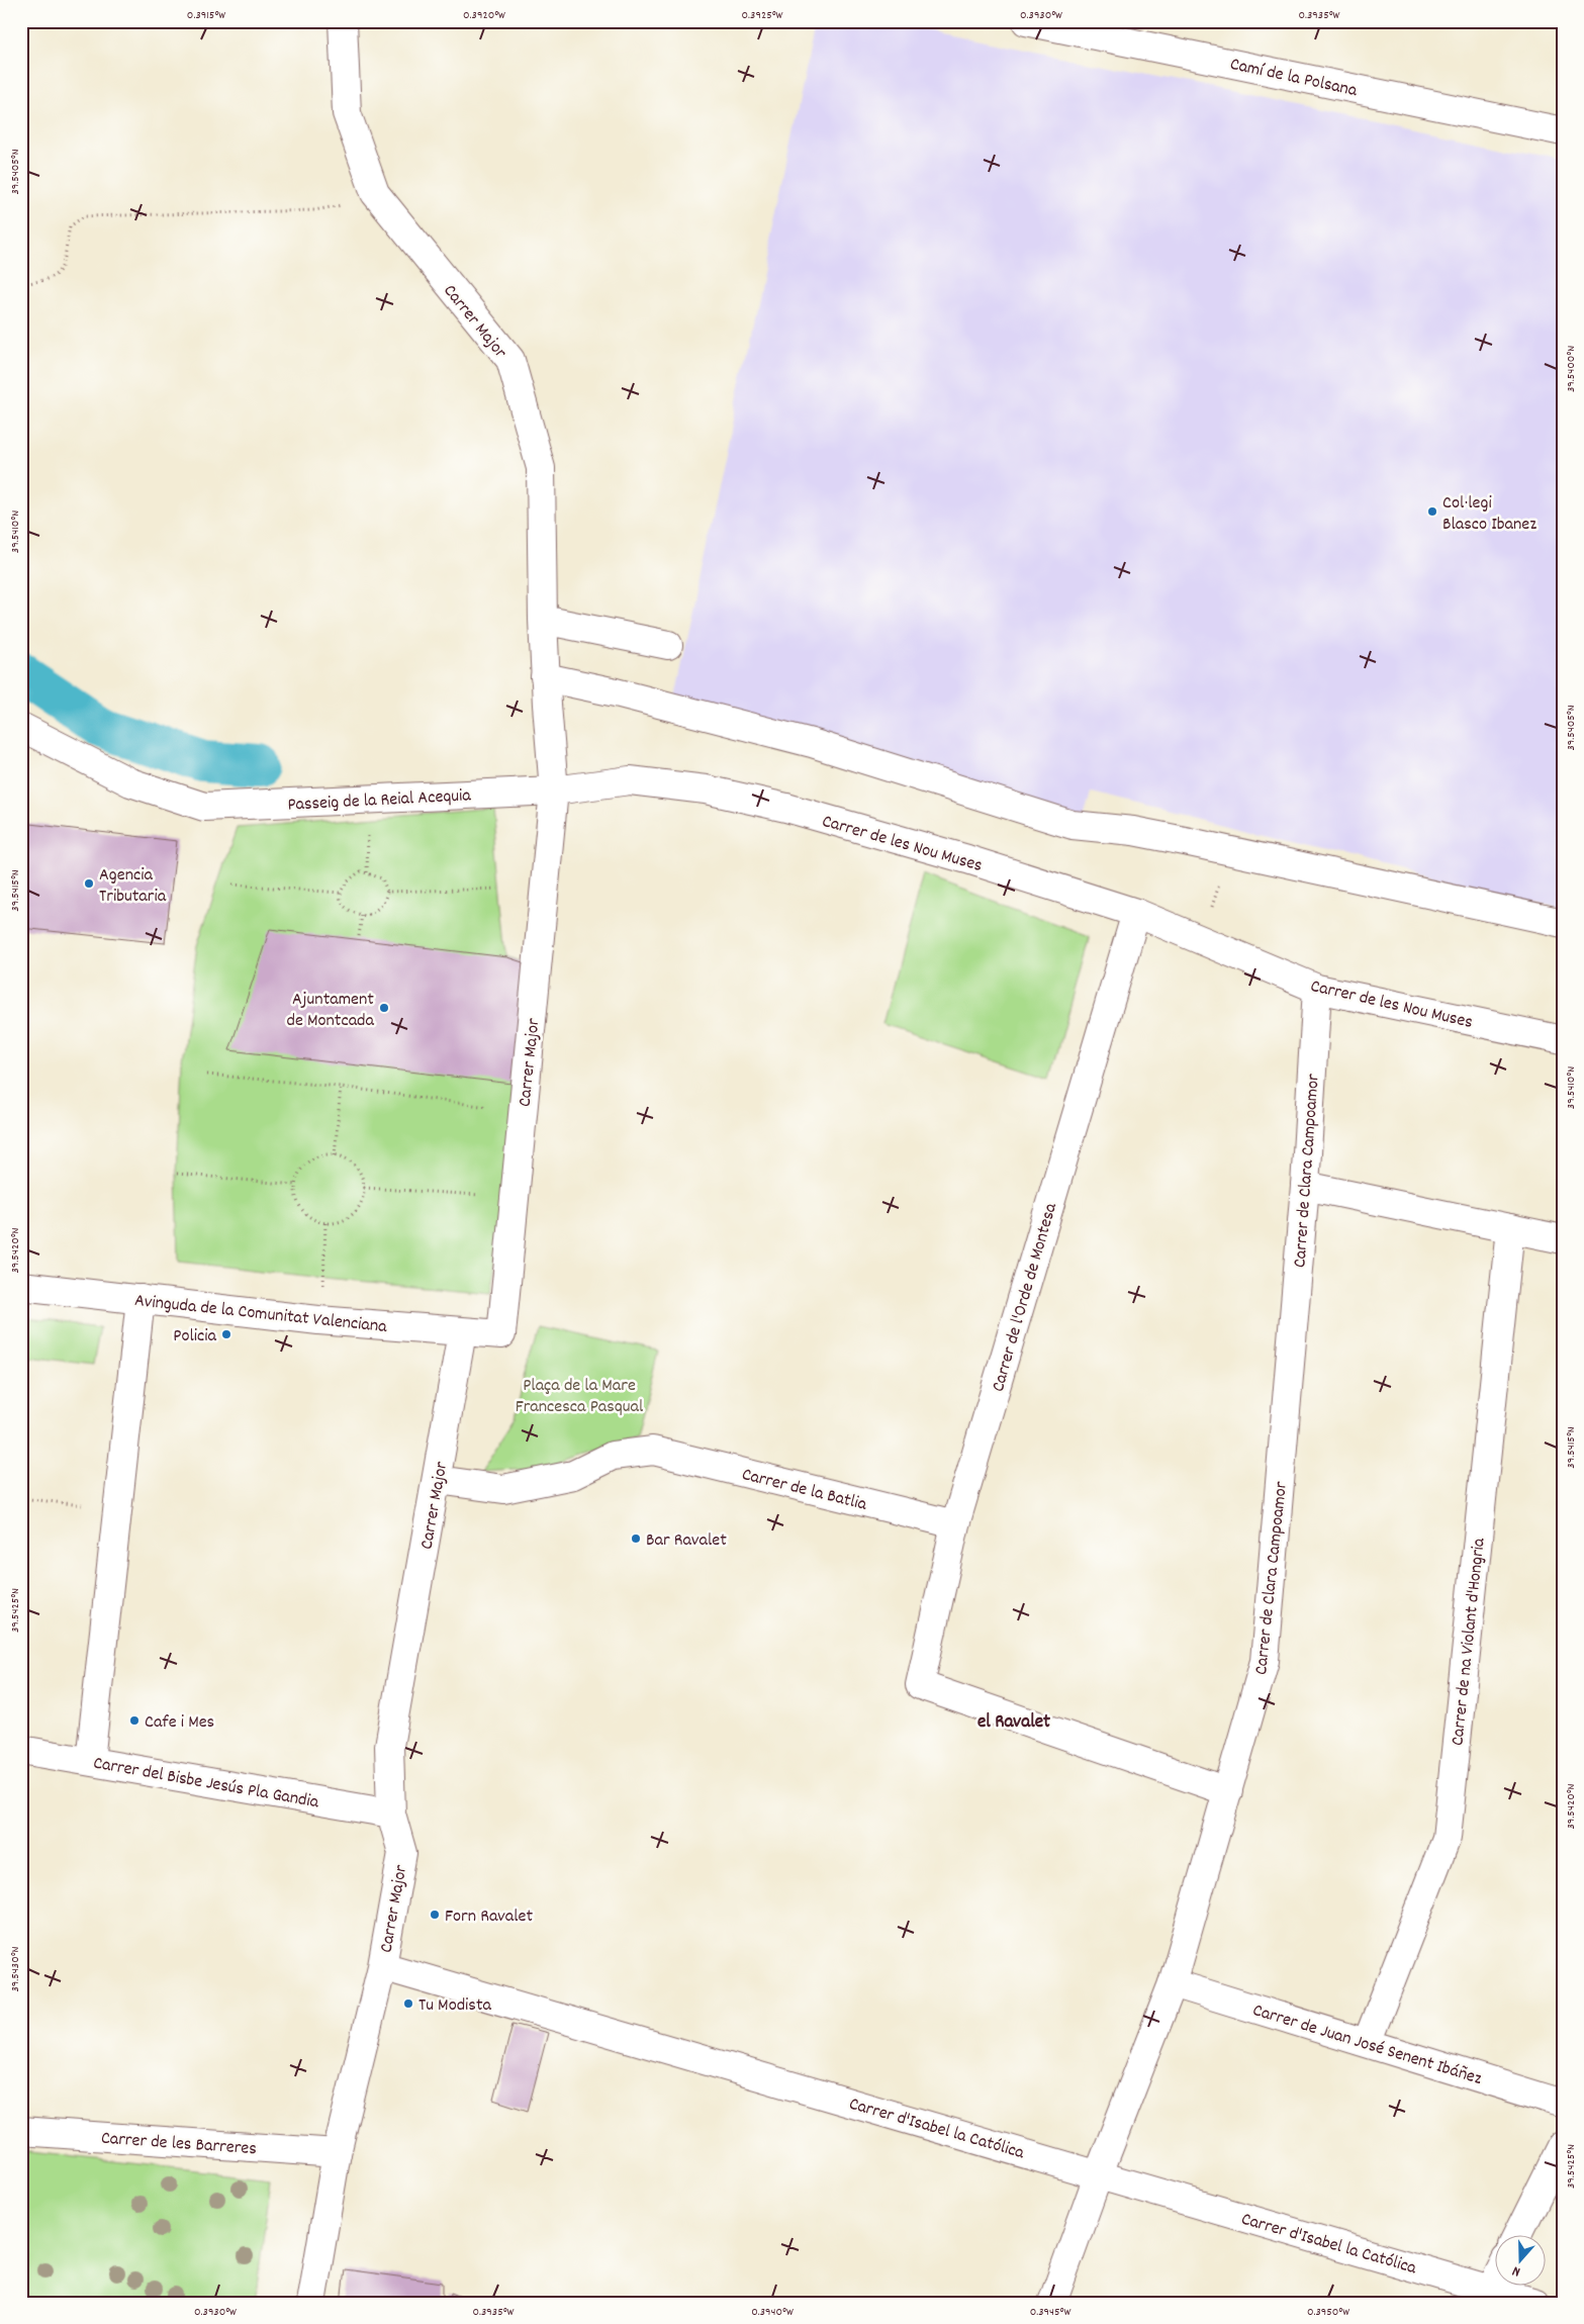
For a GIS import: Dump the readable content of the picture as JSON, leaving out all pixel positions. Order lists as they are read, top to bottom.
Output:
{
  "streets": {
    "street": [
      "Camí de la Polsana",
      "Carrer Major",
      "Passeig de la Reial Acequia",
      "Carrer de les Nou Muses",
      "Carrer de Clara Campoamor",
      "Carrer de l'Orde de Montesa",
      "Avinguda de la Comunitat Valenciana",
      "Carrer de la Batlia",
      "Carrer de na Violant d'Hongria",
      "Carrer del Bisbe Jesús Pla Gandia",
      "Carrer de Juan José Senent Ibáñez",
      "Carrer d'Isabel la Católica",
      "Carrer de les Barreres"
    ]
  },
  "crossings": [
    ["Carrer Major", "Passeig de la Reial Acequia"],
    ["Carrer Major", "Carrer de les Nou Muses"],
    ["Carrer Major", "Avinguda de la Comunitat Valenciana"],
    ["Carrer Major", "Carrer de la Batlia"],
    ["Carrer Major", "Carrer del Bisbe Jesús Pla Gandia"],
    ["Carrer Major", "Carrer d'Isabel la Católica"],
    ["Carrer Major", "Carrer de les Barreres"],
    ["Passeig de la Reial Acequia", "Carrer de les Nou Muses"],
    ["Carrer de les Nou Muses", "Carrer de Clara Campoamor"],
    ["Carrer de les Nou Muses", "Carrer de l'Orde de Montesa"],
    ["Carrer de Clara Campoamor", "Carrer de l'Orde de Montesa"],
    ["Carrer de Clara Campoamor", "Carrer de Juan José Senent Ibáñez"],
    ["Carrer de Clara Campoamor", "Carrer d'Isabel la Católica"],
    ["Carrer de l'Orde de Montesa", "Carrer de la Batlia"],
    ["Carrer de na Violant d'Hongria", "Carrer de Juan José Senent Ibáñez"]
  ],
  "districts": ["el Ravalet"],
  "parks": ["Plaça de la Mare Francesca Pasqual"],
  "places": [
    "Col·legi Blasco Ibanez",
    "Agencia Tributaria",
    "Ajuntament de Montcada",
    "Policia",
    "Bar Ravalet",
    "Cafe i Mes",
    "Forn Ravalet",
    "Tu Modista"
  ],
  "north": "bottom",
  "coordinates": [
    "0.3915°W",
    "0.3920°W",
    "0.3925°W",
    "0.3930°W",
    "0.3935°W",
    "39.5405°N",
    "39.5400°N",
    "39.5410°N",
    "39.5415°N",
    "39.5420°N",
    "39.5425°N",
    "39.5430°N",
    "0.3940°W",
    "0.3945°W",
    "0.3950°W"
  ]
}
